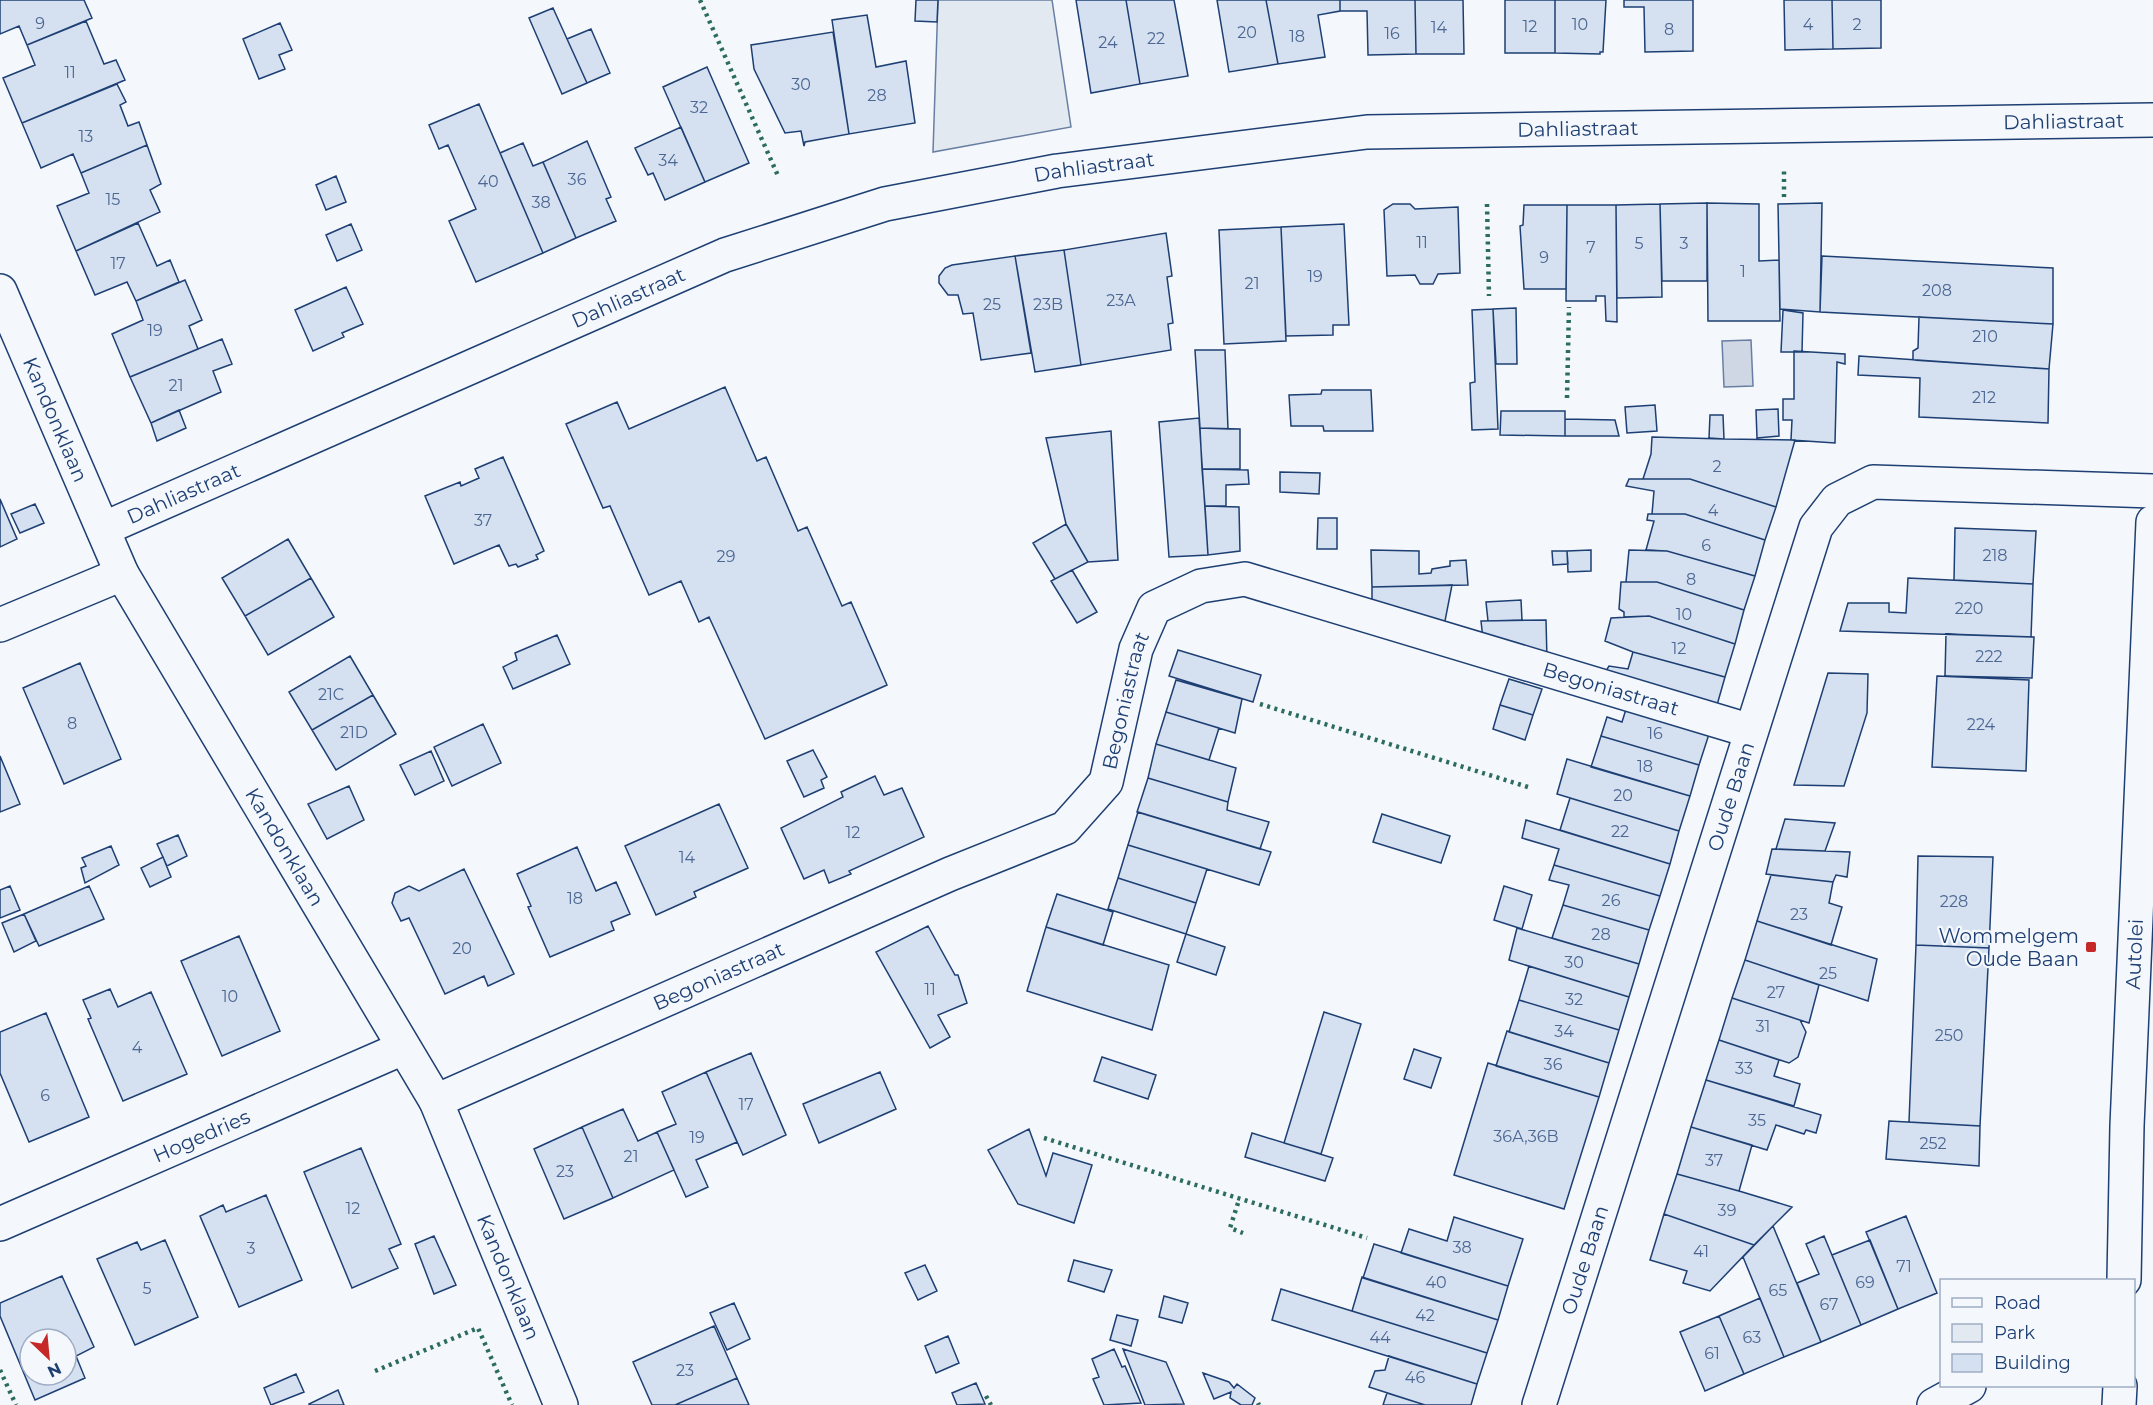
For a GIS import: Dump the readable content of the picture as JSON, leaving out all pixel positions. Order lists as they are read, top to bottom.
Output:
{
  "streets": {
    "street": [
      "Dahliastraat",
      "Kandonklaan",
      "Begoniastraat",
      "Oude Baan",
      "Autolei",
      "Hogedries"
    ]
  },
  "crossings": [
    ["Dahliastraat", "Kandonklaan"],
    ["Kandonklaan", "Begoniastraat"],
    ["Kandonklaan", "Hogedries"],
    ["Begoniastraat", "Oude Baan"]
  ],
  "places": {
    "transit": ["Wommelgem Oude Baan"]
  },
  "house_numbers": [
    "9",
    "10",
    "4",
    "2",
    "12",
    "14",
    "8",
    "20",
    "16",
    "18",
    "22",
    "24",
    "11",
    "30",
    "28",
    "32",
    "13",
    "34",
    "36",
    "40",
    "15",
    "38",
    "11",
    "5",
    "3",
    "7",
    "9",
    "17",
    "1",
    "19",
    "21",
    "208",
    "23A",
    "25",
    "23B",
    "19",
    "210",
    "21",
    "212",
    "2",
    "4",
    "37",
    "6",
    "218",
    "29",
    "8",
    "220",
    "10",
    "12",
    "222",
    "21C",
    "8",
    "224",
    "21D",
    "16",
    "18",
    "20",
    "22",
    "12",
    "14",
    "18",
    "26",
    "228",
    "23",
    "28",
    "20",
    "30",
    "25",
    "11",
    "27",
    "10",
    "32",
    "31",
    "34",
    "250",
    "4",
    "36",
    "33",
    "6",
    "17",
    "35",
    "36A,36B",
    "19",
    "252",
    "21",
    "37",
    "23",
    "12",
    "39",
    "38",
    "3",
    "41",
    "71",
    "40",
    "69",
    "5",
    "65",
    "67",
    "42",
    "44",
    "63",
    "61",
    "23",
    "46"
  ],
  "legend": ["Road", "Park", "Building"],
  "north": "bottom right"
}
